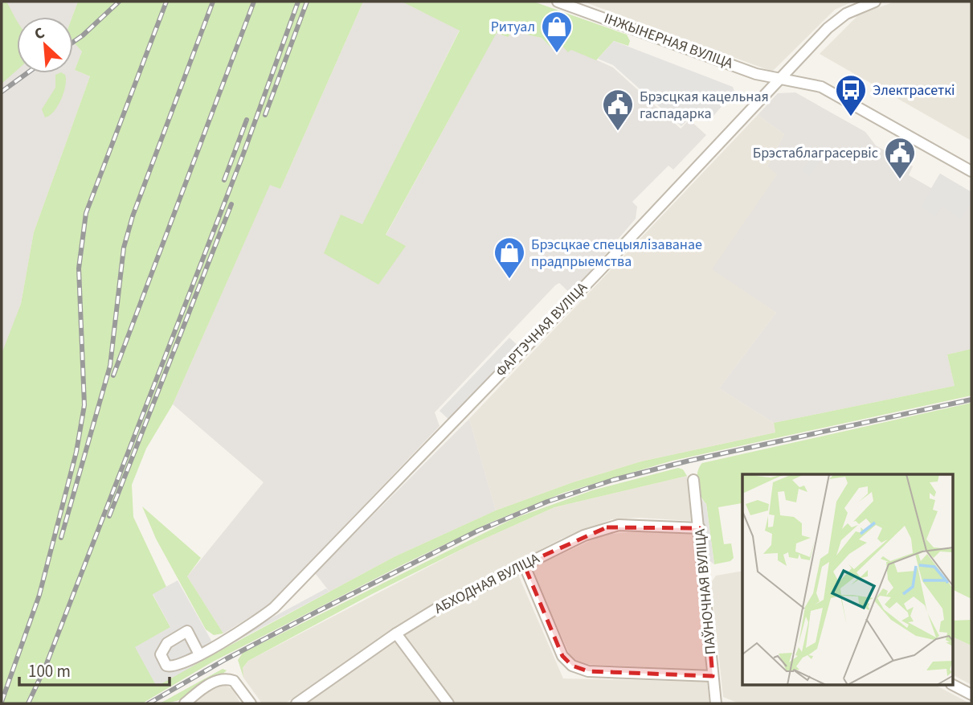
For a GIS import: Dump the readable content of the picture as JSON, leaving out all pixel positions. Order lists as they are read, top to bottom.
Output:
{
  "streets": {
    "street": [
      "ІНЖЫНЕРНАЯ ВУЛІЦА",
      "ФАРТЭЧНАЯ ВУЛІЦА",
      "АБХОДНАЯ ВУЛІЦА",
      "ПАЎНОЧНАЯ ВУЛІЦА"
    ]
  },
  "crossings": [
    ["ІНЖЫНЕРНАЯ ВУЛІЦА", "ФАРТЭЧНАЯ ВУЛІЦА"],
    ["АБХОДНАЯ ВУЛІЦА", "ПАЎНОЧНАЯ ВУЛІЦА"]
  ],
  "places": {
    "shop": ["Ритуал", "Брэсцкае спецыялізаванае прадпрыемства"],
    "bus stop": ["Электрасеткі"],
    "public building": ["Брэсцкая кацельная гаспадарка", "Брэстаблаграсервіс"]
  },
  "scale_bar": "100 m",
  "north": "top left"
}
